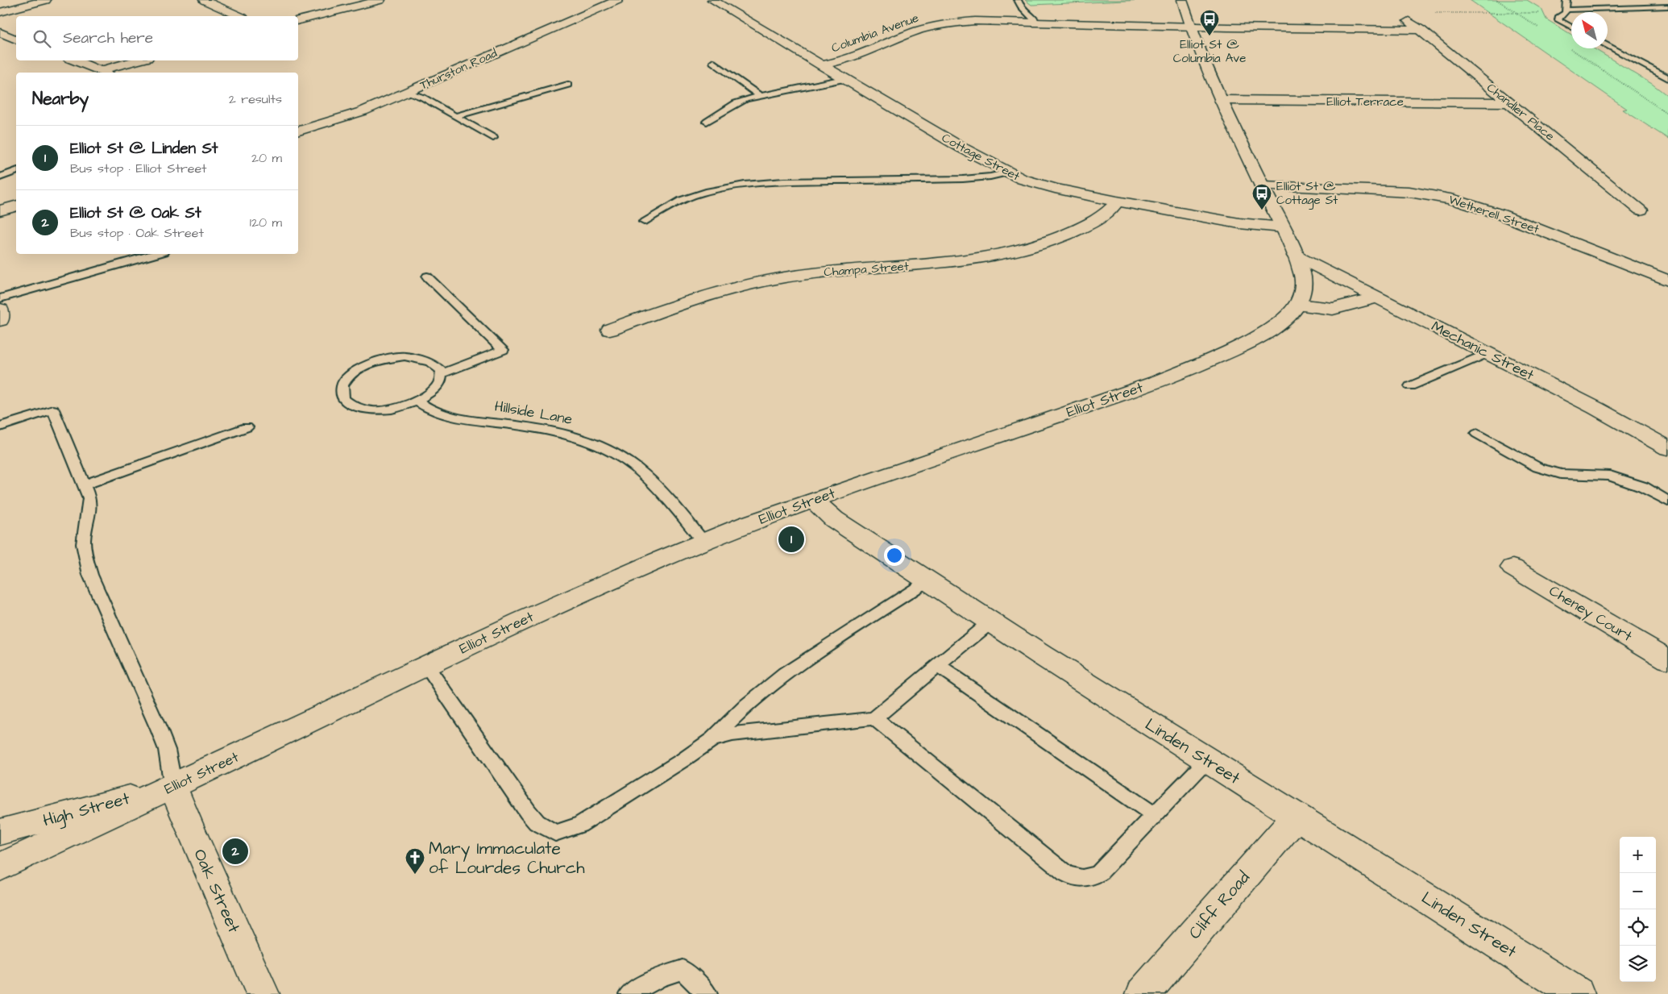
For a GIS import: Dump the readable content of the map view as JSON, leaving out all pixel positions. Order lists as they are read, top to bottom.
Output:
{
  "streets": {
    "street": [
      "Columbia Avenue",
      "Thurston Road",
      "Elliot Terrace",
      "Chandler Place",
      "Cottage Street",
      "Wetherell Street",
      "Champa Street",
      "Mechanic Street",
      "Elliot Street",
      "Cheney Court",
      "Linden Street",
      "High Street",
      "Oak Street",
      "Cliff Road"
    ],
    "lane": ["Hillside Lane"]
  },
  "crossings": [
    ["Columbia Avenue", "Chandler Place"],
    ["Columbia Avenue", "Cottage Street"],
    ["Columbia Avenue", "Elliot Street"],
    ["Elliot Terrace", "Chandler Place"],
    ["Elliot Terrace", "Elliot Street"],
    ["Cottage Street", "Champa Street"],
    ["Cottage Street", "Elliot Street"],
    ["Wetherell Street", "Elliot Street"],
    ["Mechanic Street", "Elliot Street"],
    ["Elliot Street", "Hillside Lane"],
    ["Elliot Street", "Linden Street"],
    ["Elliot Street", "High Street"],
    ["Elliot Street", "Oak Street"],
    ["Linden Street", "Cliff Road"],
    ["High Street", "Oak Street"]
  ],
  "places": {
    "bus stop": ["Elliot St @ Columbia Ave", "Elliot St @ Cottage St"],
    "church": ["Mary Immaculate of Lourdes Church"]
  },
  "north": "top left",
  "page": {
    "search": "Search here",
    "heading": ["Nearby", "2 results"],
    "list": [
      {
        "mark": "1",
        "name": "Elliot St @ Linden St",
        "note": "Bus stop · Elliot Street",
        "value": "20 m"
      },
      {
        "mark": "2",
        "name": "Elliot St @ Oak St",
        "note": "Bus stop · Oak Street",
        "value": "120 m"
      }
    ],
    "pins": ["1", "2"],
    "map_buttons": ["+", "−"]
  }
}
